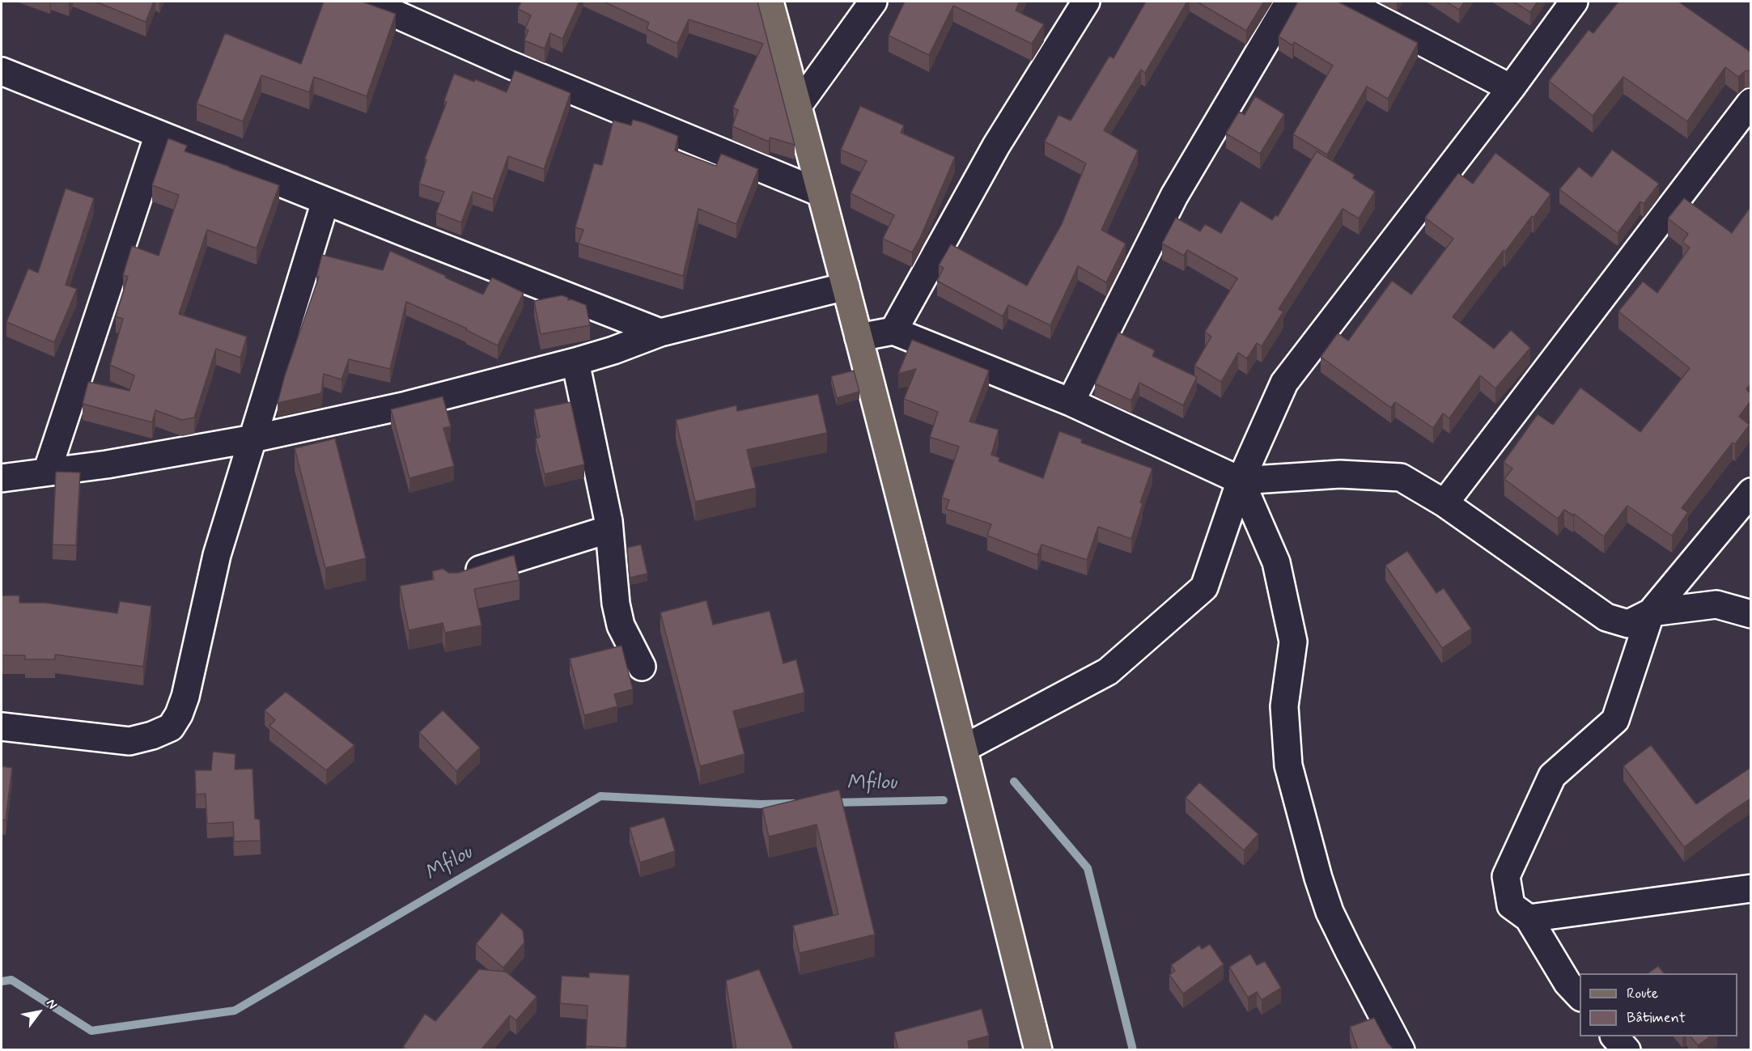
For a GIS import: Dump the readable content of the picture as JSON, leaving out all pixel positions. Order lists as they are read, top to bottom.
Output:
{
  "water": ["Mfilou"],
  "legend": ["Route", "Bâtiment"],
  "north": "top right"
}
